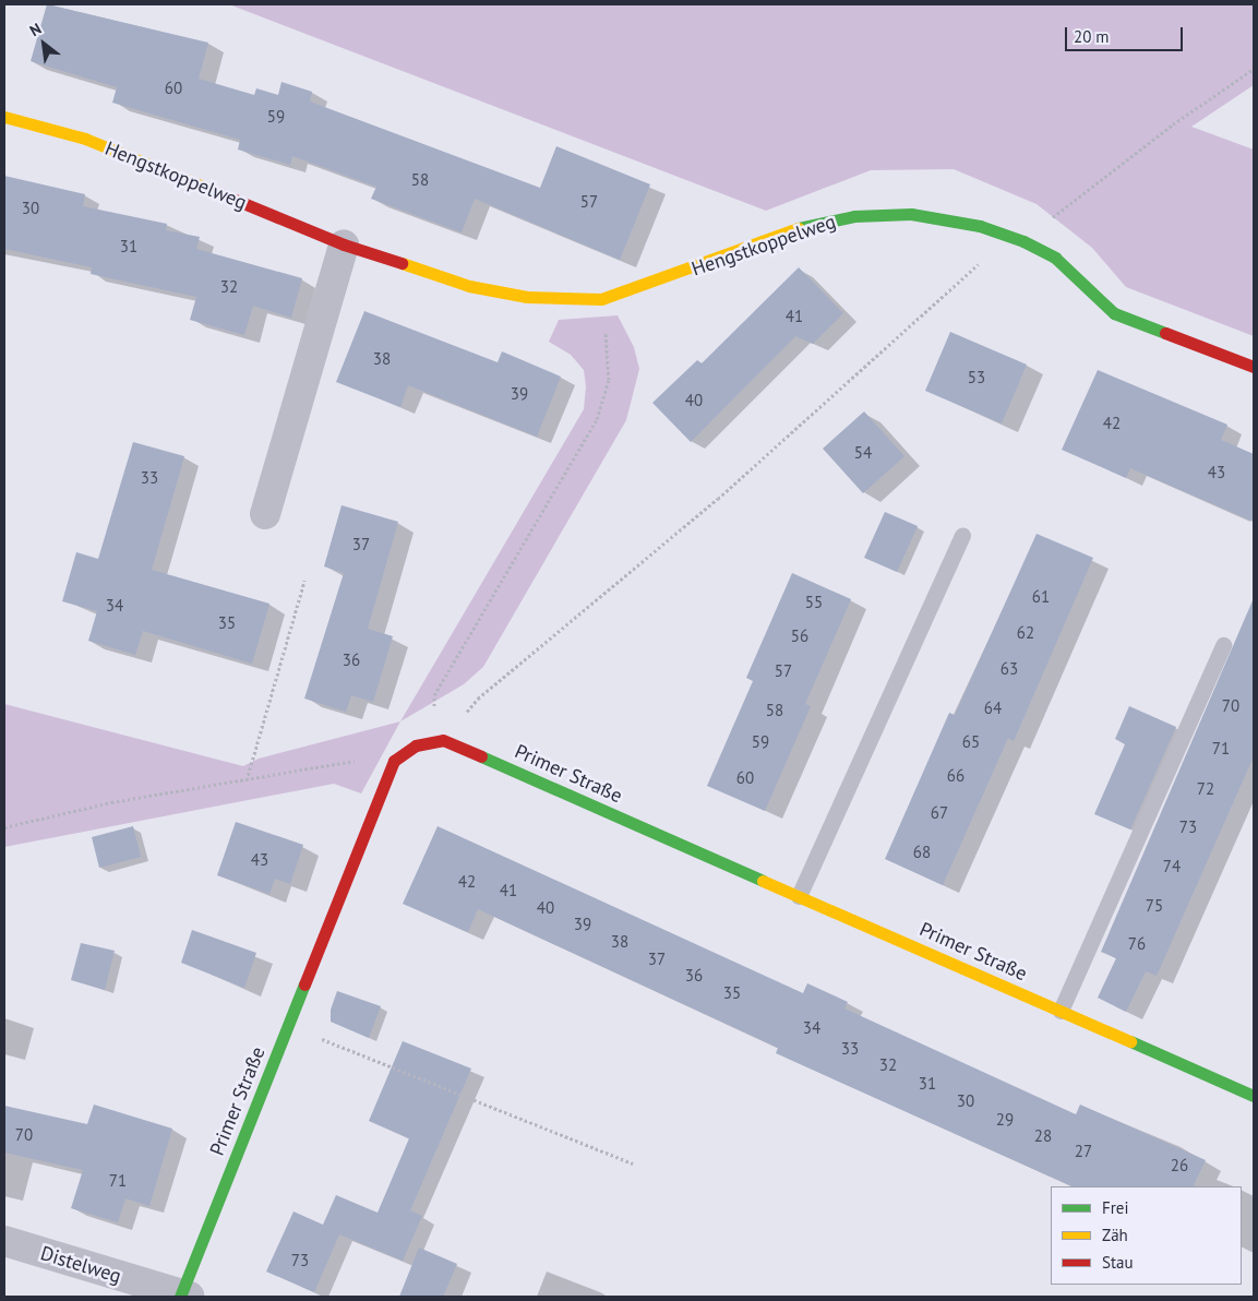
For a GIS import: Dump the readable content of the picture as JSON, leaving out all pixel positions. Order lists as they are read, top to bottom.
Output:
{
  "streets": {
    "street": ["Hengstkoppelweg", "Primer Straße", "Distelweg"]
  },
  "crossings": [
    ["Primer Straße", "Distelweg"]
  ],
  "house_numbers": [
    "60",
    "59",
    "58",
    "57",
    "30",
    "31",
    "32",
    "41",
    "38",
    "53",
    "39",
    "40",
    "42",
    "54",
    "43",
    "33",
    "37",
    "61",
    "55",
    "34",
    "35",
    "62",
    "56",
    "36",
    "63",
    "57",
    "70",
    "64",
    "58",
    "59",
    "65",
    "71",
    "66",
    "60",
    "72",
    "67",
    "73",
    "68",
    "43",
    "74",
    "42",
    "41",
    "75",
    "40",
    "39",
    "38",
    "76",
    "37",
    "36",
    "35",
    "34",
    "33",
    "32",
    "31",
    "30",
    "29",
    "70",
    "28",
    "27",
    "26",
    "71",
    "73"
  ],
  "legend": ["Frei", "Zäh", "Stau"],
  "scale_bar": "20 m",
  "north": "top left"
}
